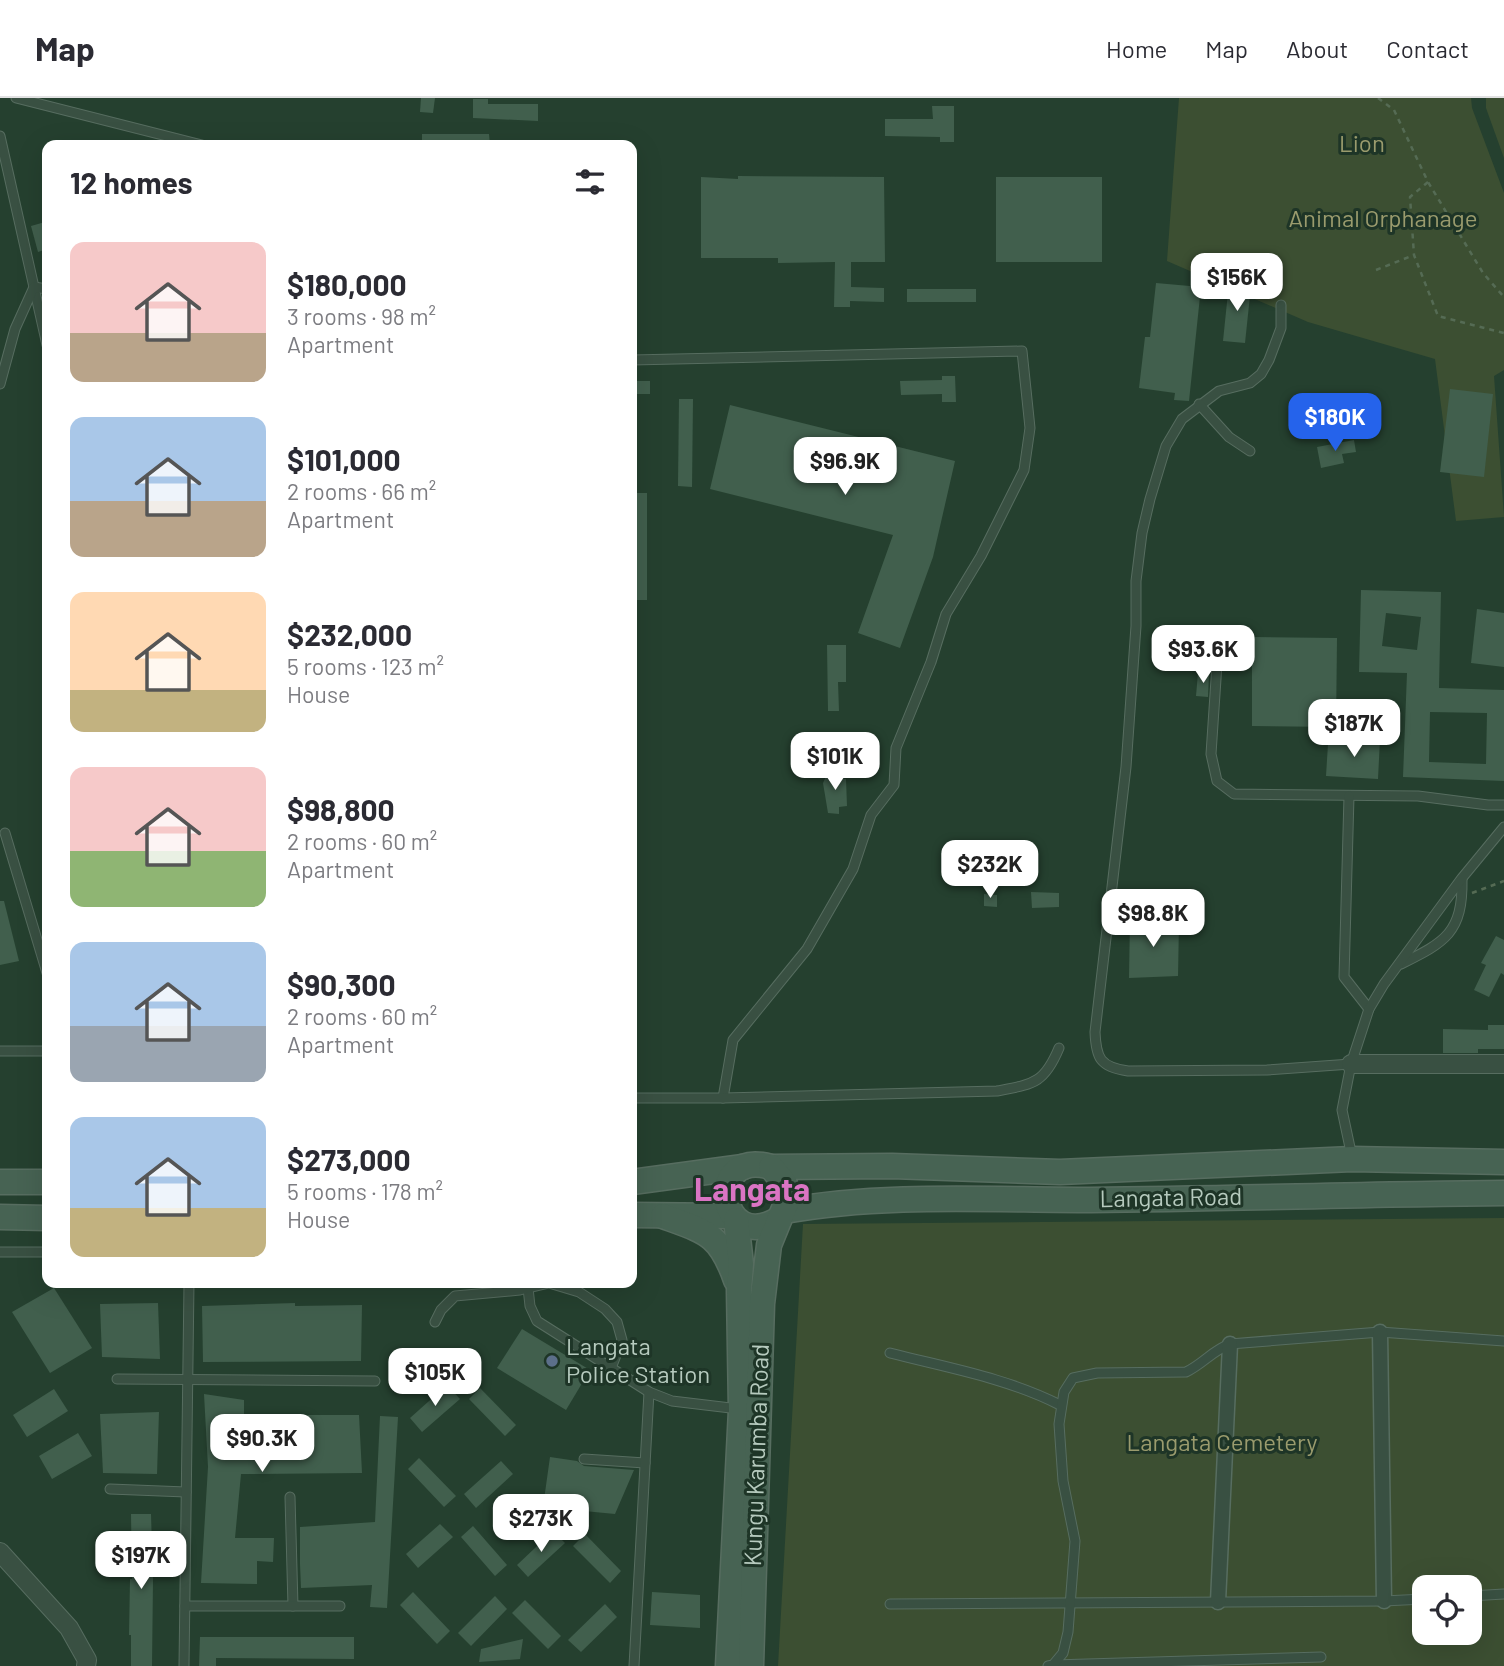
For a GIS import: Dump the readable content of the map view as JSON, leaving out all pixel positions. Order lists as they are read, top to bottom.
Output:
{
  "streets": {
    "main road": ["Langata Road", "Kungu Karumba Road"]
  },
  "crossings": [
    ["Langata Road", "Kungu Karumba Road"]
  ],
  "districts": ["Langata"],
  "parks": ["Lion", "Animal Orphanage", "Langata Cemetery"],
  "places": ["Langata Police Station"],
  "page": {
    "header": "Map",
    "nav": [
      "Home",
      "Map",
      "About",
      "Contact"
    ],
    "heading": "12 homes",
    "list": [
      {
        "name": "$180,000",
        "note": "3 rooms · 98 m² · Apartment"
      },
      {
        "name": "$101,000",
        "note": "2 rooms · 66 m² · Apartment"
      },
      {
        "name": "$232,000",
        "note": "5 rooms · 123 m² · House"
      },
      {
        "name": "$98,800",
        "note": "2 rooms · 60 m² · Apartment"
      },
      {
        "name": "$90,300",
        "note": "2 rooms · 60 m² · Apartment"
      },
      {
        "name": "$273,000",
        "note": "5 rooms · 178 m² · House"
      }
    ],
    "price": [
      "$156K",
      "$180K",
      "$96.9K",
      "$93.6K",
      "$187K",
      "$101K",
      "$232K",
      "$98.8K",
      "$105K",
      "$90.3K",
      "$273K",
      "$197K"
    ]
  }
}
